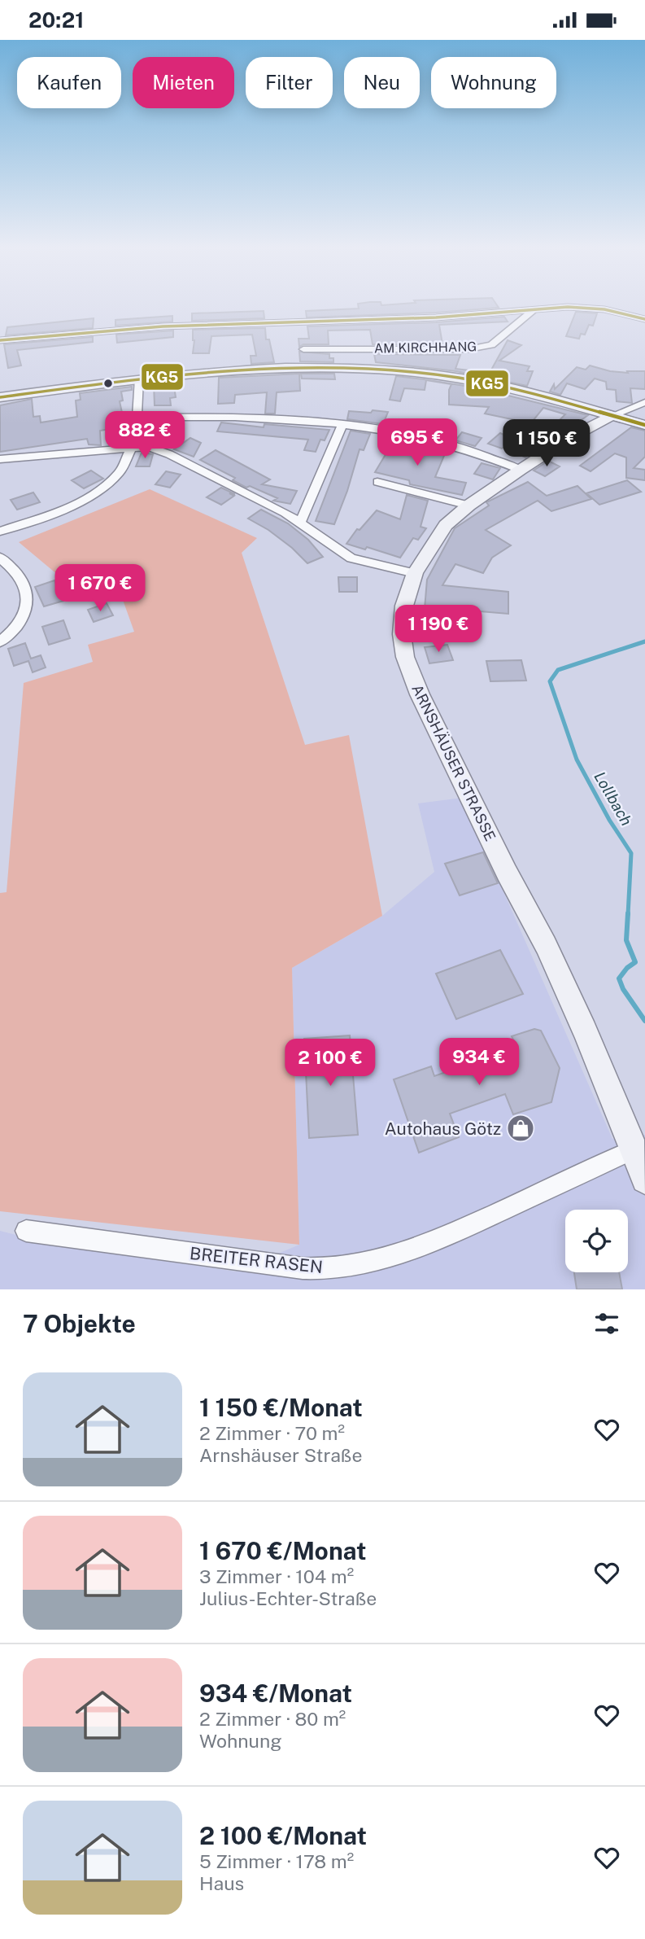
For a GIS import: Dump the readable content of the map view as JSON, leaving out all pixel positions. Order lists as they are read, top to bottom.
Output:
{
  "streets": {
    "street": ["AM KIRCHHANG", "ARNSHÄUSER STRASSE", "BREITER RASEN"]
  },
  "crossings": [
    ["ARNSHÄUSER STRASSE", "BREITER RASEN"]
  ],
  "water": ["Lollbach"],
  "places": {
    "shop": ["Autohaus Götz"]
  },
  "lines": ["transit line KG5"],
  "page": {
    "status": "20:21",
    "chip": [
      "Kaufen",
      "Mieten",
      "Filter",
      "Neu",
      "Wohnung"
    ],
    "price": [
      "882 €",
      "695 €",
      "1 150 €",
      "1 670 €",
      "1 190 €",
      "934 €",
      "2 100 €"
    ],
    "heading": "7 Objekte",
    "list": [
      {
        "name": "1 150 €/Monat",
        "note": "2 Zimmer · 70 m² · Arnshäuser Straße"
      },
      {
        "name": "1 670 €/Monat",
        "note": "3 Zimmer · 104 m² · Julius-Echter-Straße"
      },
      {
        "name": "934 €/Monat",
        "note": "2 Zimmer · 80 m² · Wohnung"
      },
      {
        "name": "2 100 €/Monat",
        "note": "5 Zimmer · 178 m² · Haus"
      }
    ]
  }
}
